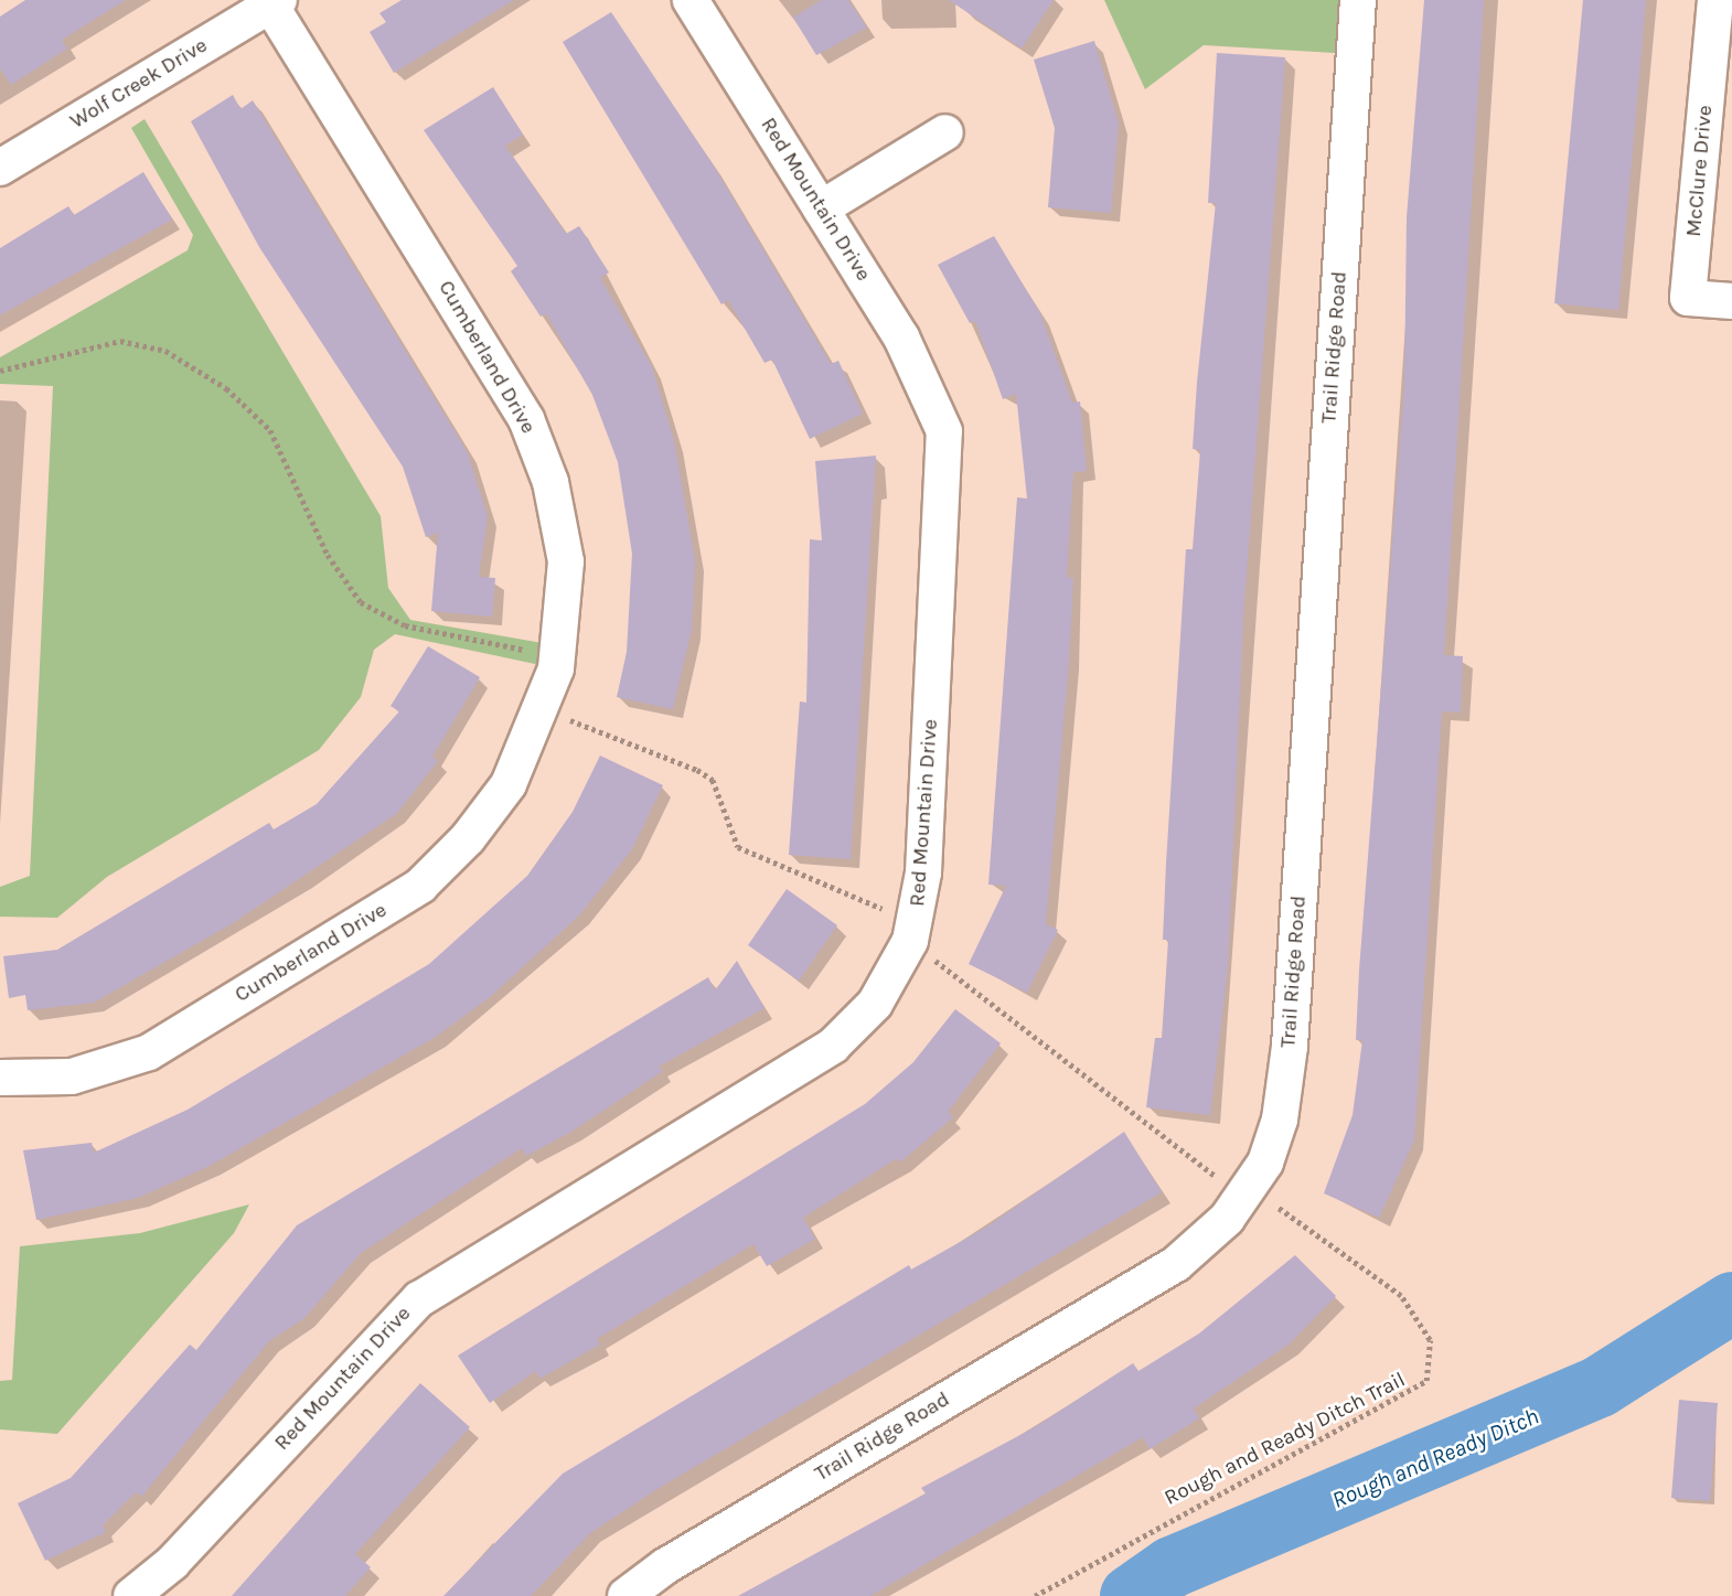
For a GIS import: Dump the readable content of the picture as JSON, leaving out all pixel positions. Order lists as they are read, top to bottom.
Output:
{
  "streets": {
    "street": [
      "Wolf Creek Drive",
      "McClure Drive",
      "Red Mountain Drive",
      "Trail Ridge Road",
      "Cumberland Drive"
    ],
    "path": ["Rough and Ready Ditch Trail"]
  },
  "crossings": [
    ["Wolf Creek Drive", "Cumberland Drive"],
    ["Trail Ridge Road", "Rough and Ready Ditch Trail"]
  ],
  "water": ["Rough and Ready Ditch"]
}
